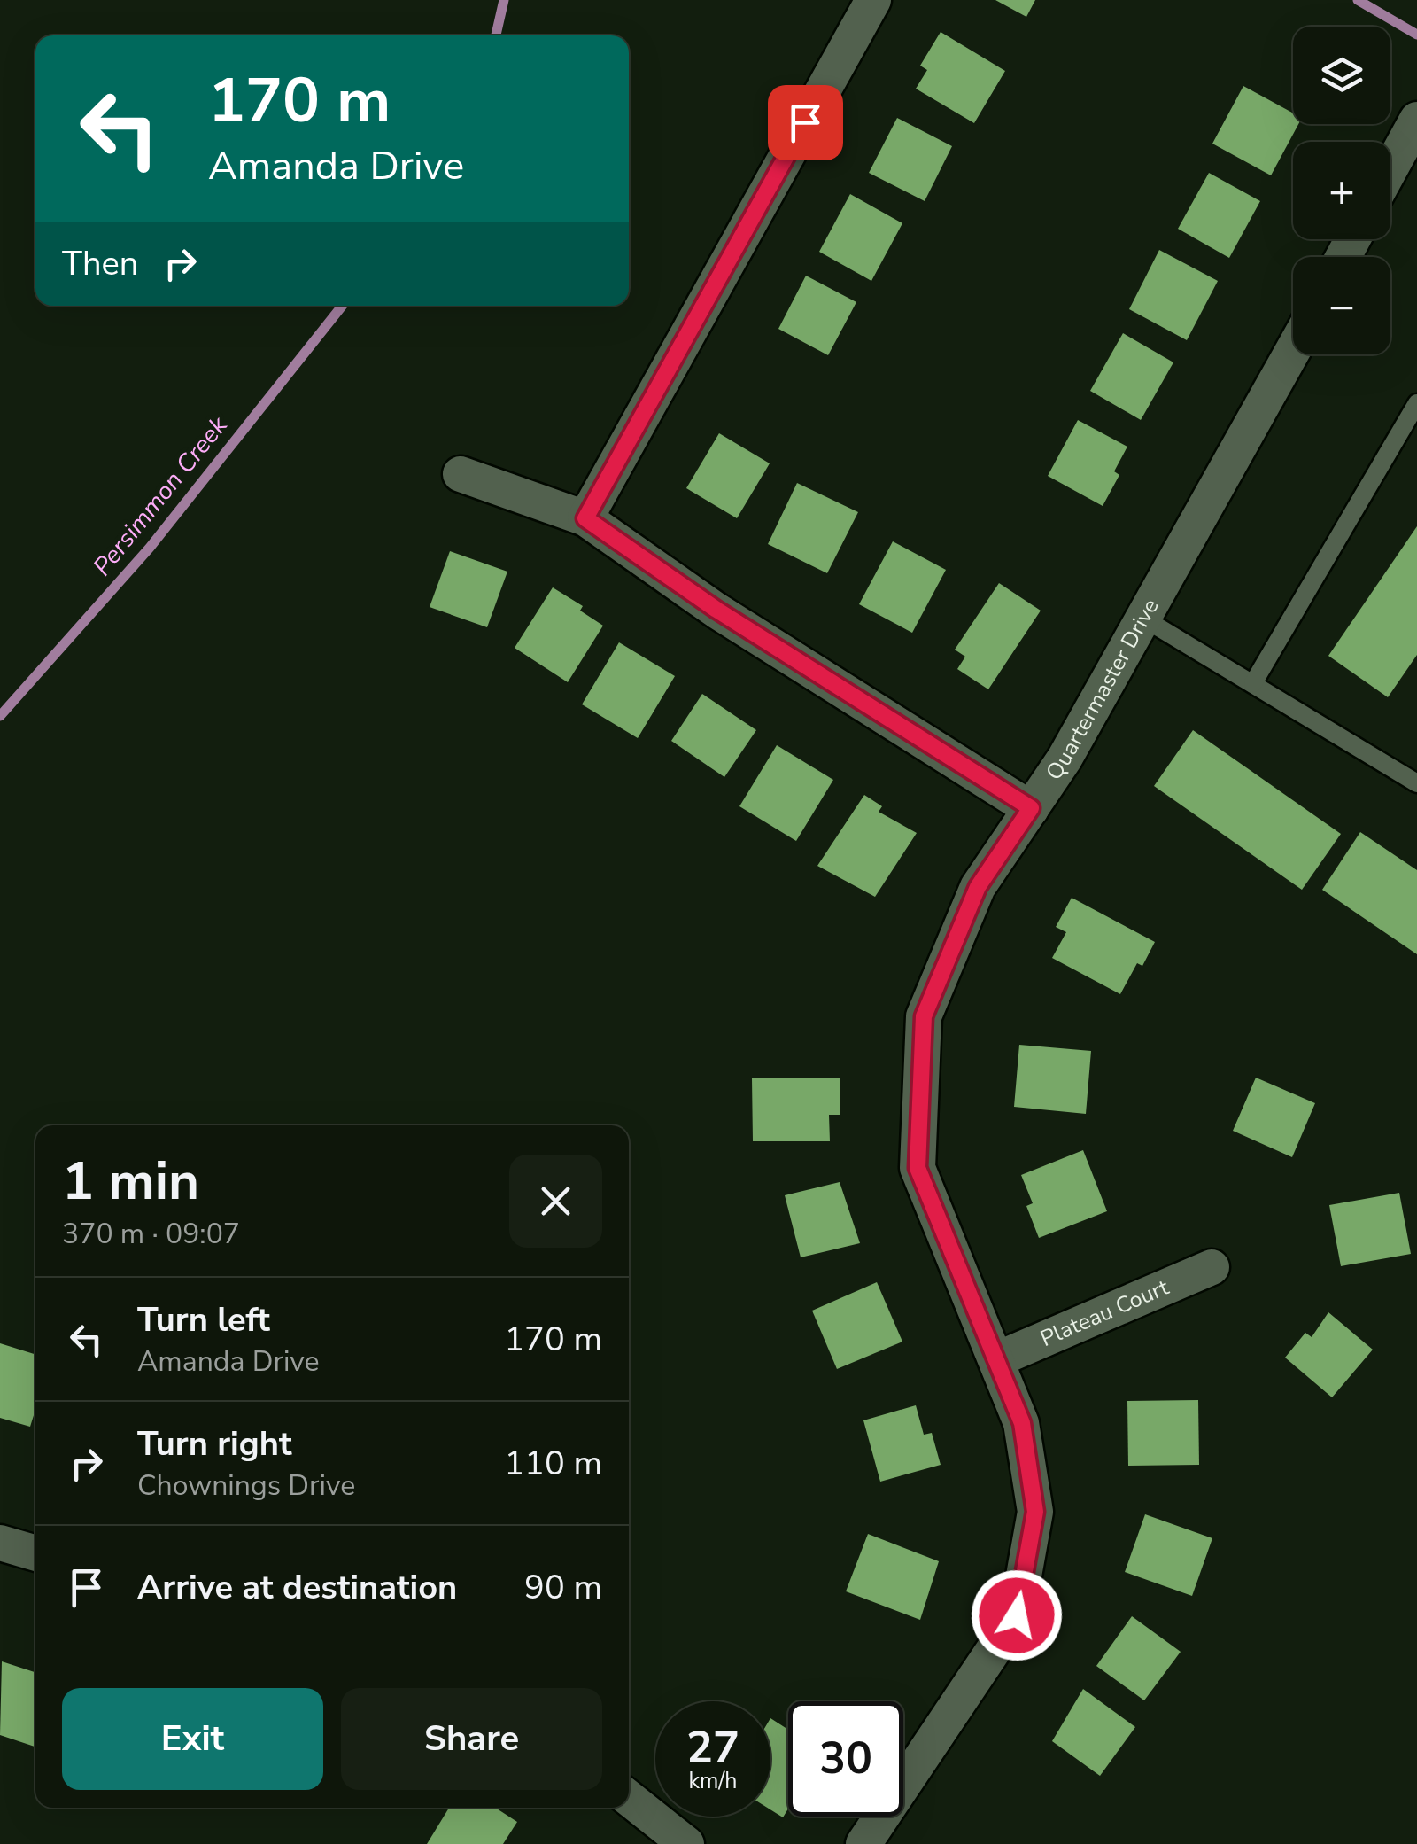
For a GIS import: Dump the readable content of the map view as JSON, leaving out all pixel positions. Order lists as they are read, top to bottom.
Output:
{
  "streets": {
    "street": ["Quartermaster Drive", "Plateau Court"]
  },
  "crossings": [
    ["Quartermaster Drive", "Plateau Court"]
  ],
  "water": ["Persimmon Creek"],
  "page": {
    "map_buttons": ["+", "−"],
    "turn": ["170 m", "Amanda Drive"],
    "then": "Then",
    "heading": ["1 min", "370 m · 09:07"],
    "list": [
      {
        "name": "Turn left",
        "note": "Amanda Drive",
        "value": "170 m"
      },
      {
        "name": "Turn right",
        "note": "Chownings Drive",
        "value": "110 m"
      },
      {
        "name": "Arrive at destination",
        "value": "90 m"
      }
    ],
    "buttons": ["Exit", "Share"],
    "speed": "27 km/h",
    "limit": "30"
  }
}
